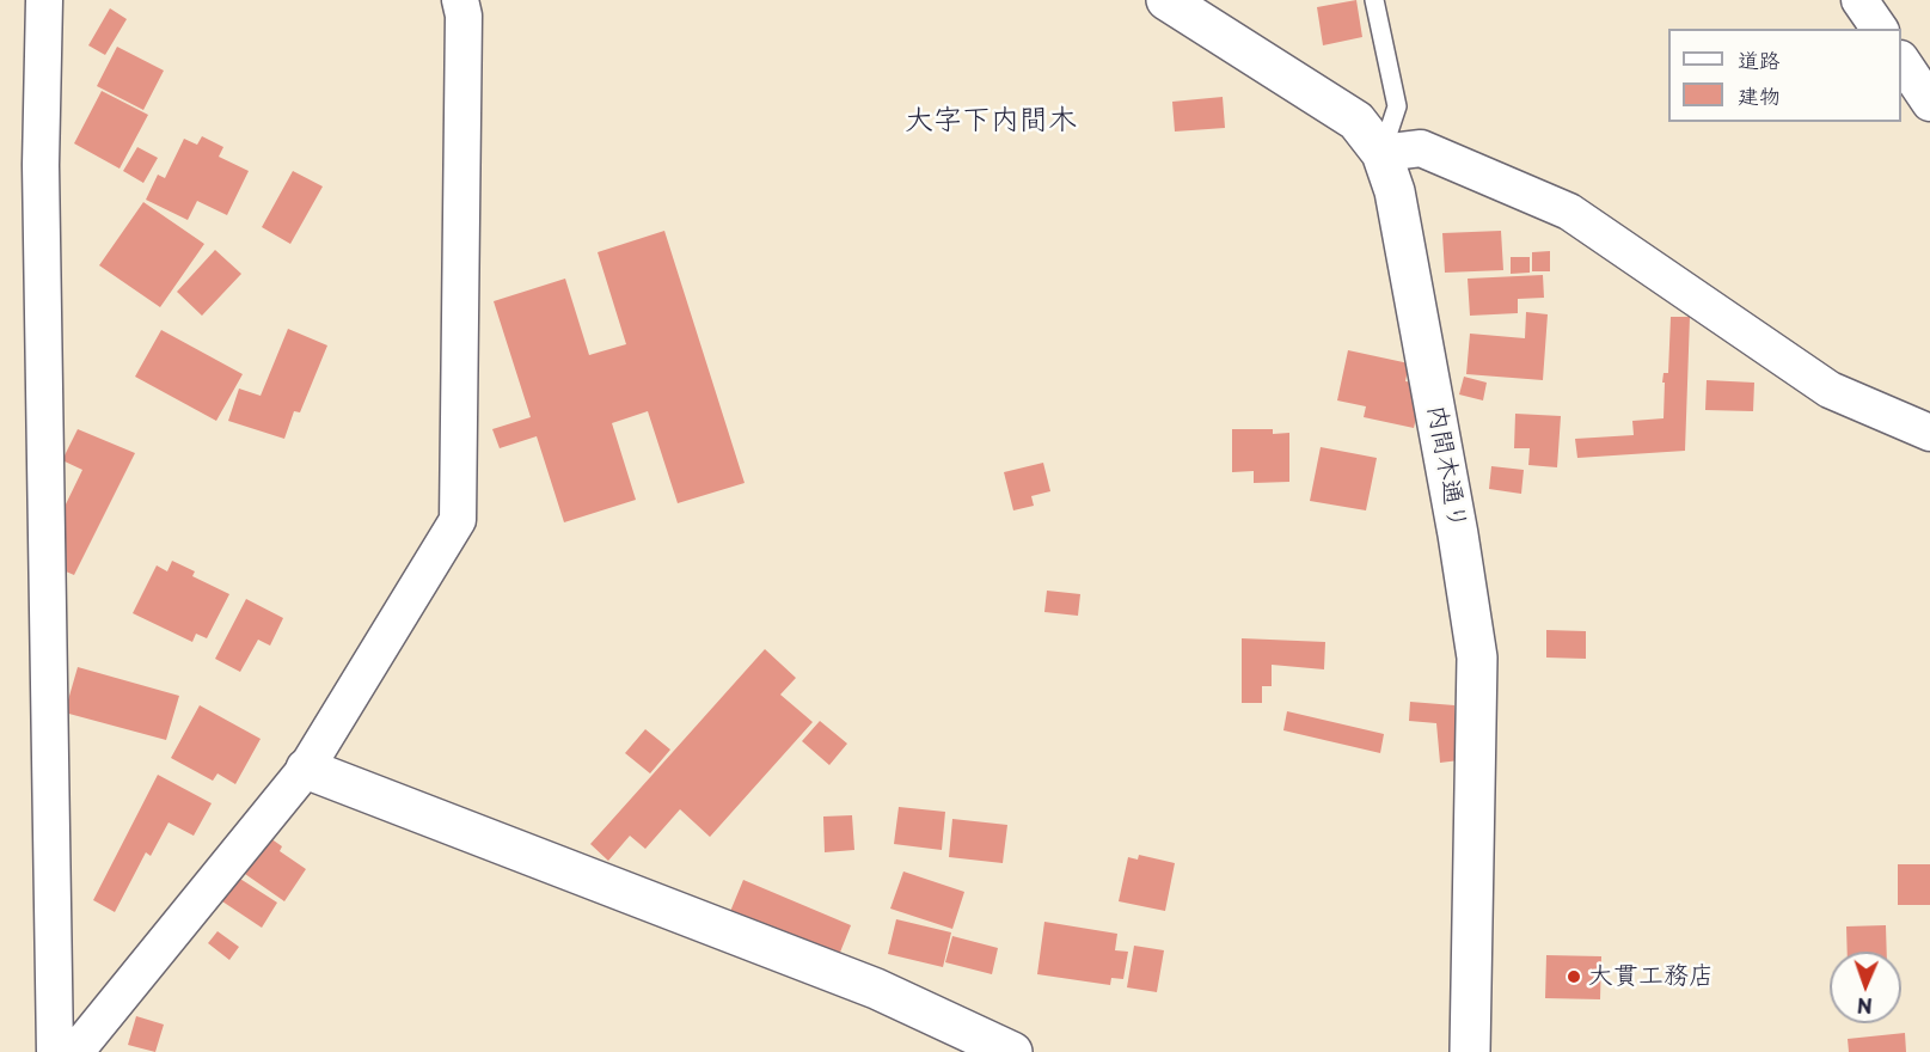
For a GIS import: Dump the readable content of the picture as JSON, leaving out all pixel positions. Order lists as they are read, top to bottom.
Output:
{
  "streets": {
    "street": ["内間木通り"]
  },
  "districts": ["大字下内間木"],
  "places": ["大貫工務店"],
  "legend": ["道路", "建物"],
  "north": "bottom"
}
